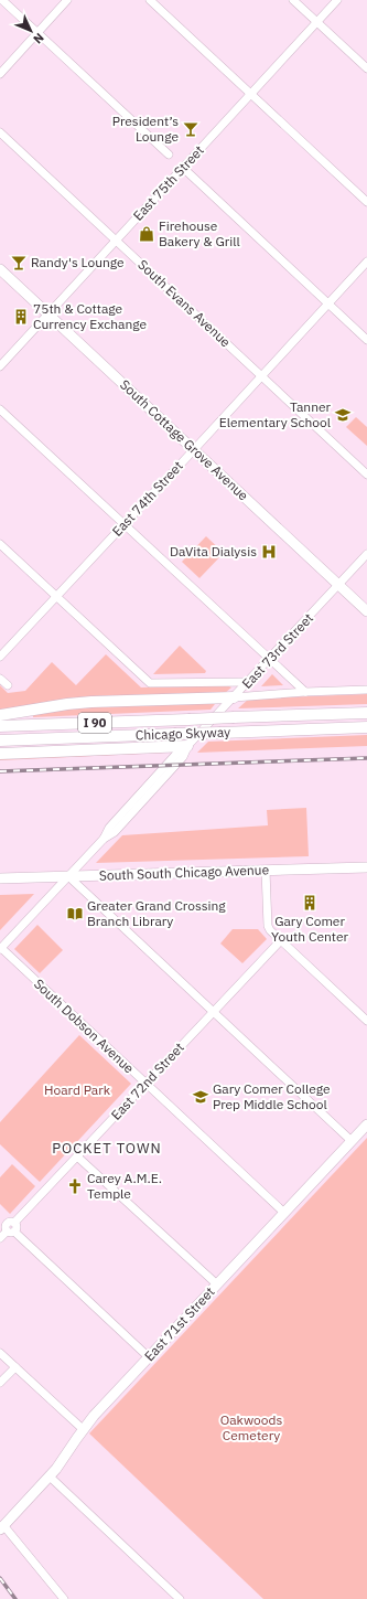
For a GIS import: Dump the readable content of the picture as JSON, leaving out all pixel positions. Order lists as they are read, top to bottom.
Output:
{
  "streets": {
    "highway": ["I 90", "Chicago Skyway"],
    "main road": ["South Cottage Grove Avenue", "South South Chicago Avenue", "East 71st Street"],
    "street": [
      "East 75th Street",
      "South Evans Avenue",
      "East 74th Street",
      "East 73rd Street",
      "South Dobson Avenue",
      "East 72nd Street"
    ]
  },
  "crossings": [
    ["East 75th Street", "South Evans Avenue"],
    ["East 75th Street", "South Cottage Grove Avenue"],
    ["South Evans Avenue", "East 74th Street"],
    ["South Cottage Grove Avenue", "East 74th Street"],
    ["South Cottage Grove Avenue", "East 73rd Street"],
    ["East 73rd Street", "South South Chicago Avenue"],
    ["East 73rd Street", "South Dobson Avenue"],
    ["South Dobson Avenue", "East 72nd Street"],
    ["South Dobson Avenue", "East 71st Street"]
  ],
  "districts": ["POCKET TOWN"],
  "parks": ["Hoard Park", "Oakwoods Cemetery"],
  "places": {
    "bar": ["President’s Lounge", "Randy's Lounge"],
    "shop": ["Firehouse Bakery & Grill"],
    "building": ["75th & Cottage Currency Exchange", "Gary Comer Youth Center"],
    "school or university": ["Tanner Elementary School", "Gary Comer College Prep Middle School"],
    "hospital": ["DaVita Dialysis"],
    "library": ["Greater Grand Crossing Branch Library"],
    "church": ["Carey A.M.E. Temple"]
  },
  "north": "bottom right"
}
